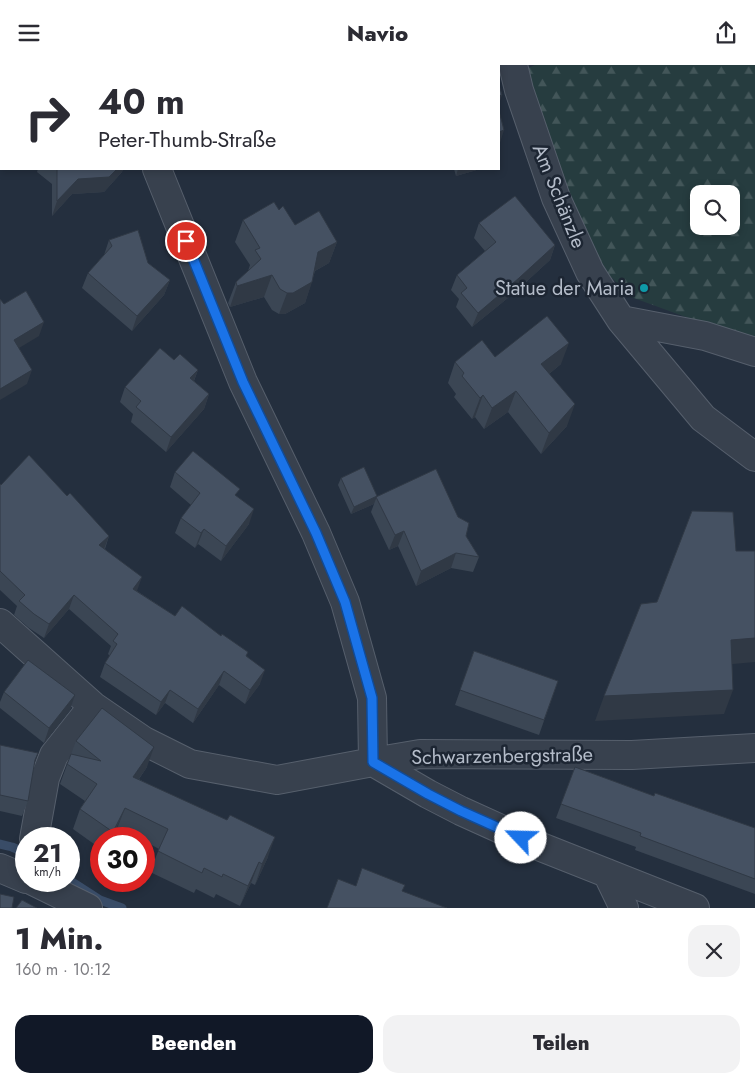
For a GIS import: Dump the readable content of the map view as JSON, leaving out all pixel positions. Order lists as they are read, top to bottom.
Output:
{
  "streets": {
    "street": ["Am Schänzle", "Schwarzenbergstraße"]
  },
  "places": ["Statue der Maria"],
  "page": {
    "header": "Navio",
    "turn": ["40 m", "Peter-Thumb-Straße"],
    "speed": "21 km/h",
    "limit": "30",
    "heading": ["1 Min.", "160 m · 10:12"],
    "buttons": ["Beenden", "Teilen"]
  }
}
